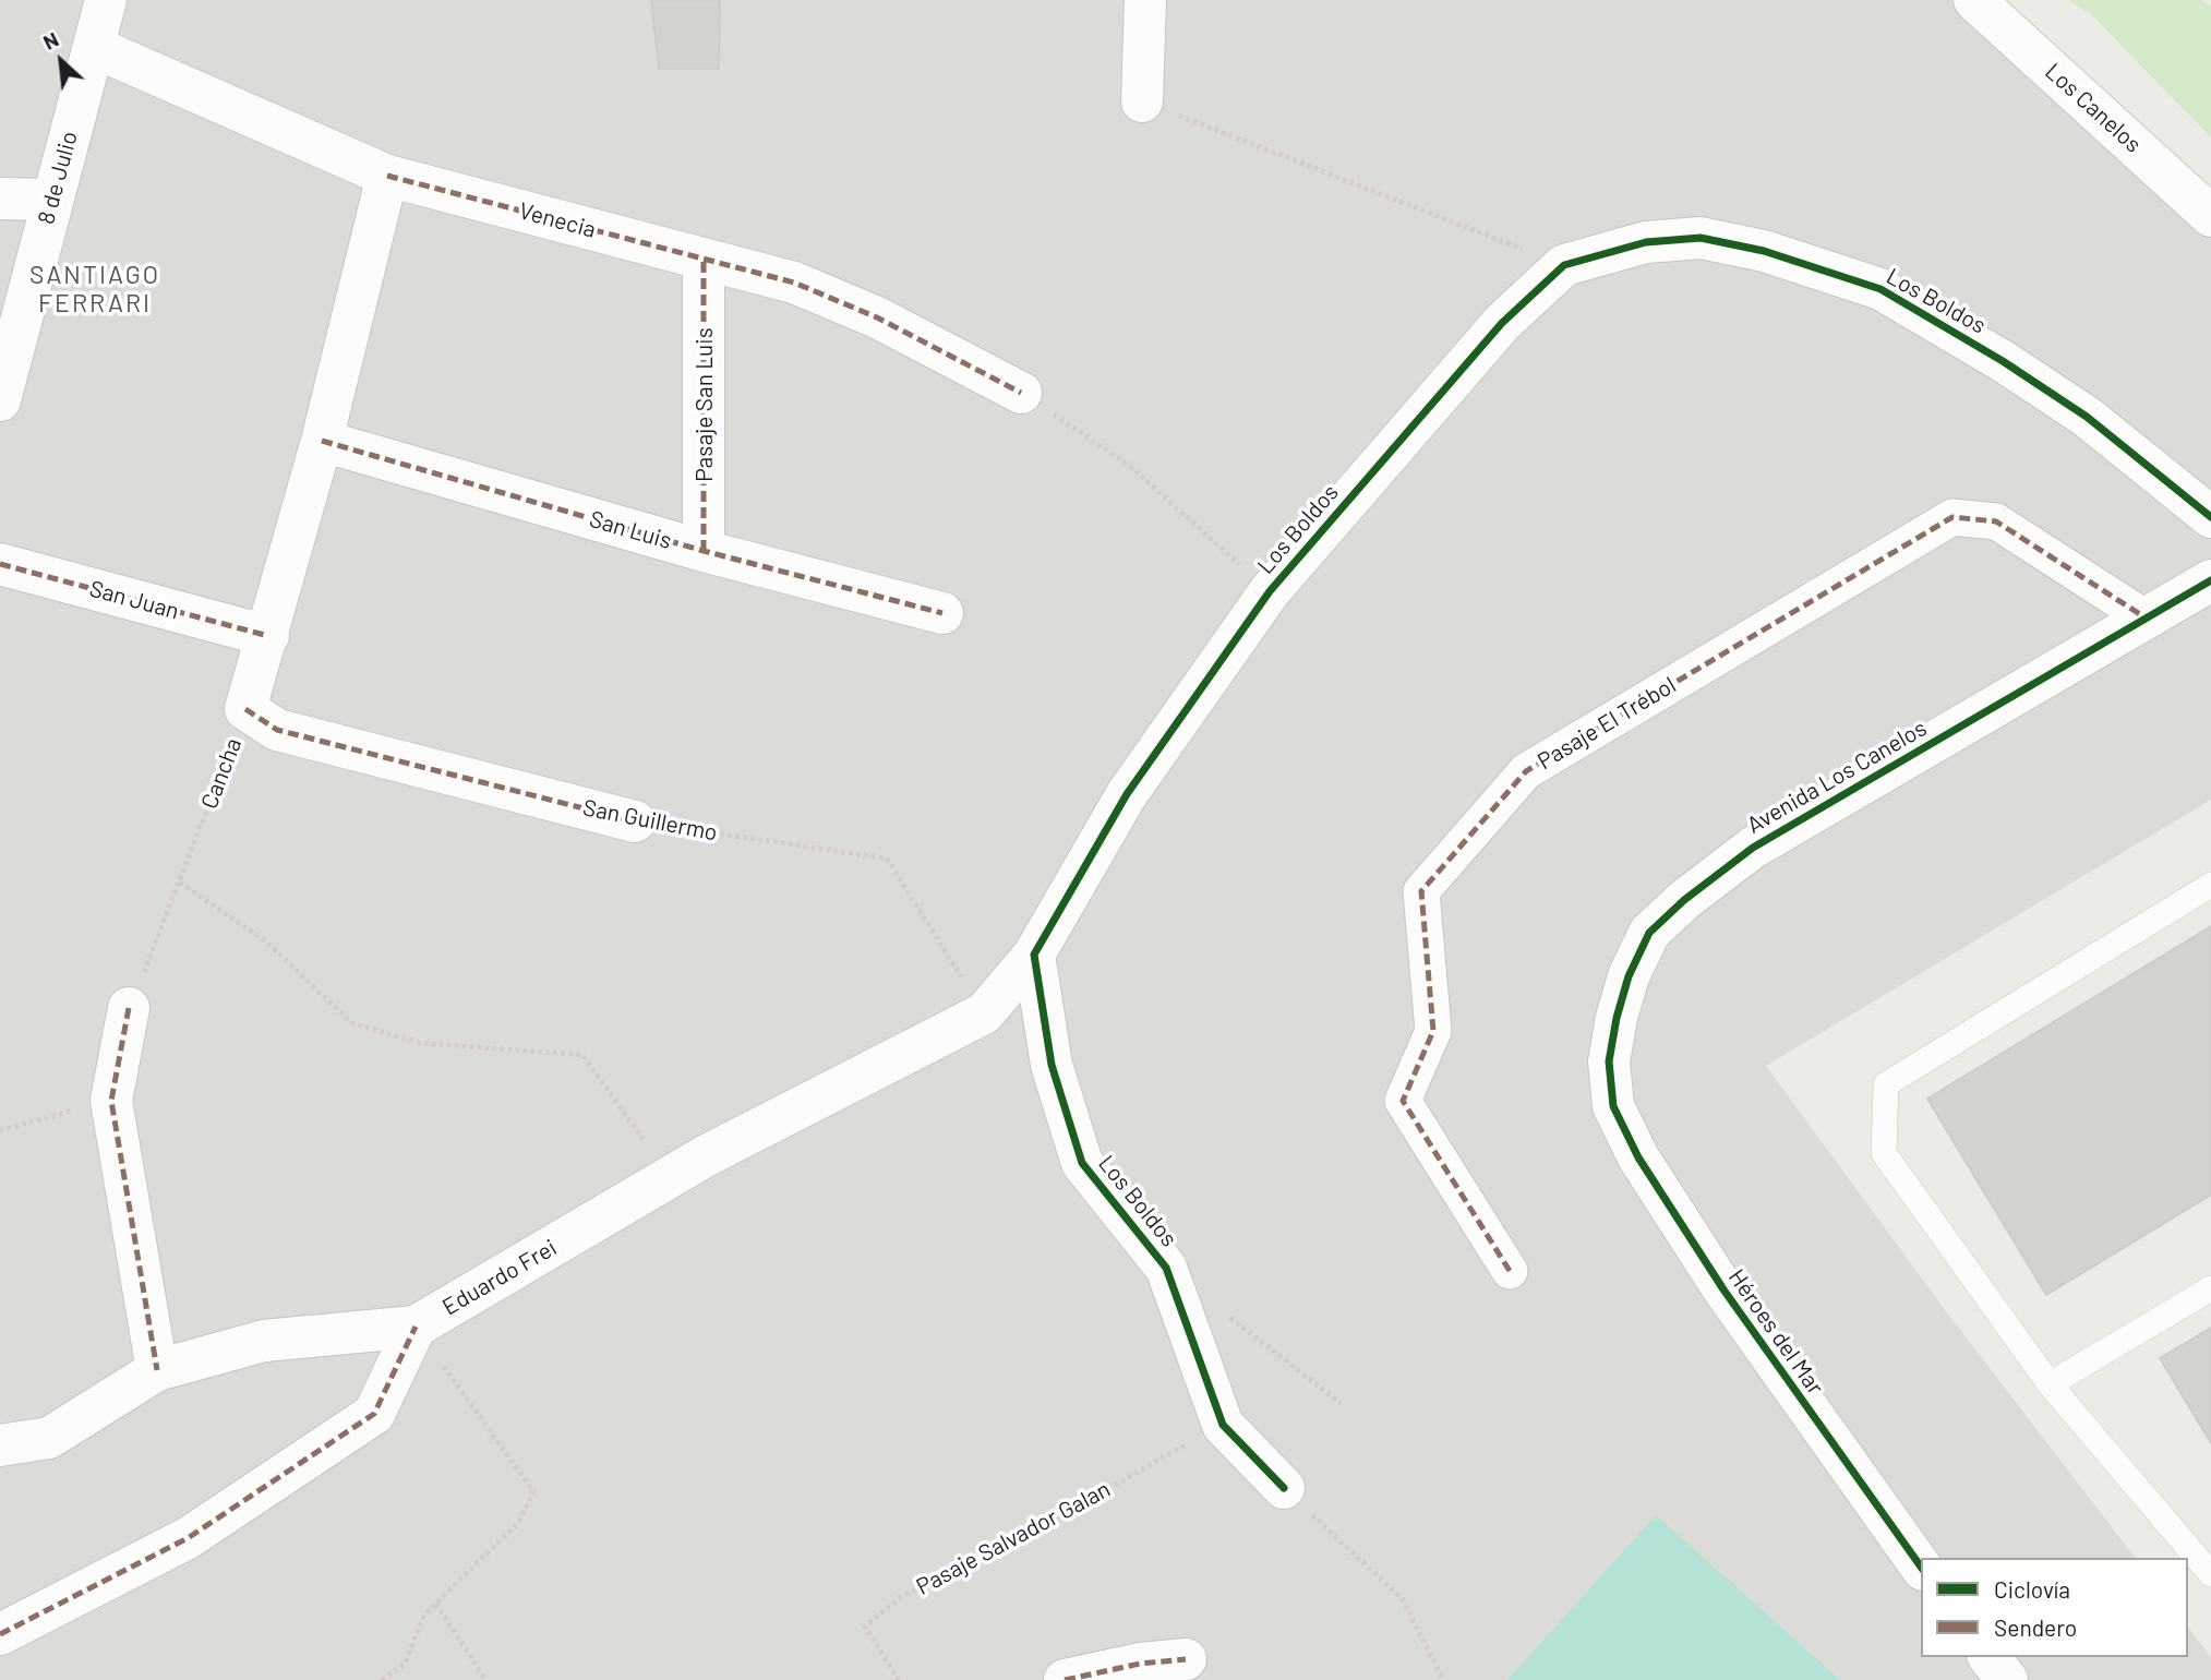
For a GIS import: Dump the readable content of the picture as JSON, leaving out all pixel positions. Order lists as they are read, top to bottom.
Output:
{
  "streets": {
    "street": [
      "Los Canelos",
      "8 de Julio",
      "Venecia",
      "Los Boldos",
      "Pasaje San Luis",
      "San Luis",
      "San Juan",
      "Pasaje El Trébol",
      "Cancha",
      "Avenida Los Canelos",
      "San Guillermo",
      "Eduardo Frei",
      "Héroes del Mar"
    ],
    "path": ["Pasaje Salvador Galan"]
  },
  "crossings": [
    ["8 de Julio", "Venecia"],
    ["Venecia", "Pasaje San Luis"],
    ["Venecia", "Cancha"],
    ["Los Boldos", "Eduardo Frei"],
    ["Los Boldos", "Pasaje Salvador Galan"],
    ["Pasaje San Luis", "San Luis"],
    ["San Luis", "Cancha"],
    ["San Juan", "Cancha"],
    ["Pasaje El Trébol", "Avenida Los Canelos"],
    ["Cancha", "San Guillermo"],
    ["Avenida Los Canelos", "Héroes del Mar"],
    ["San Guillermo", "Eduardo Frei"]
  ],
  "districts": ["SANTIAGO FERRARI"],
  "legend": ["Ciclovía", "Sendero"],
  "north": "top left"
}
